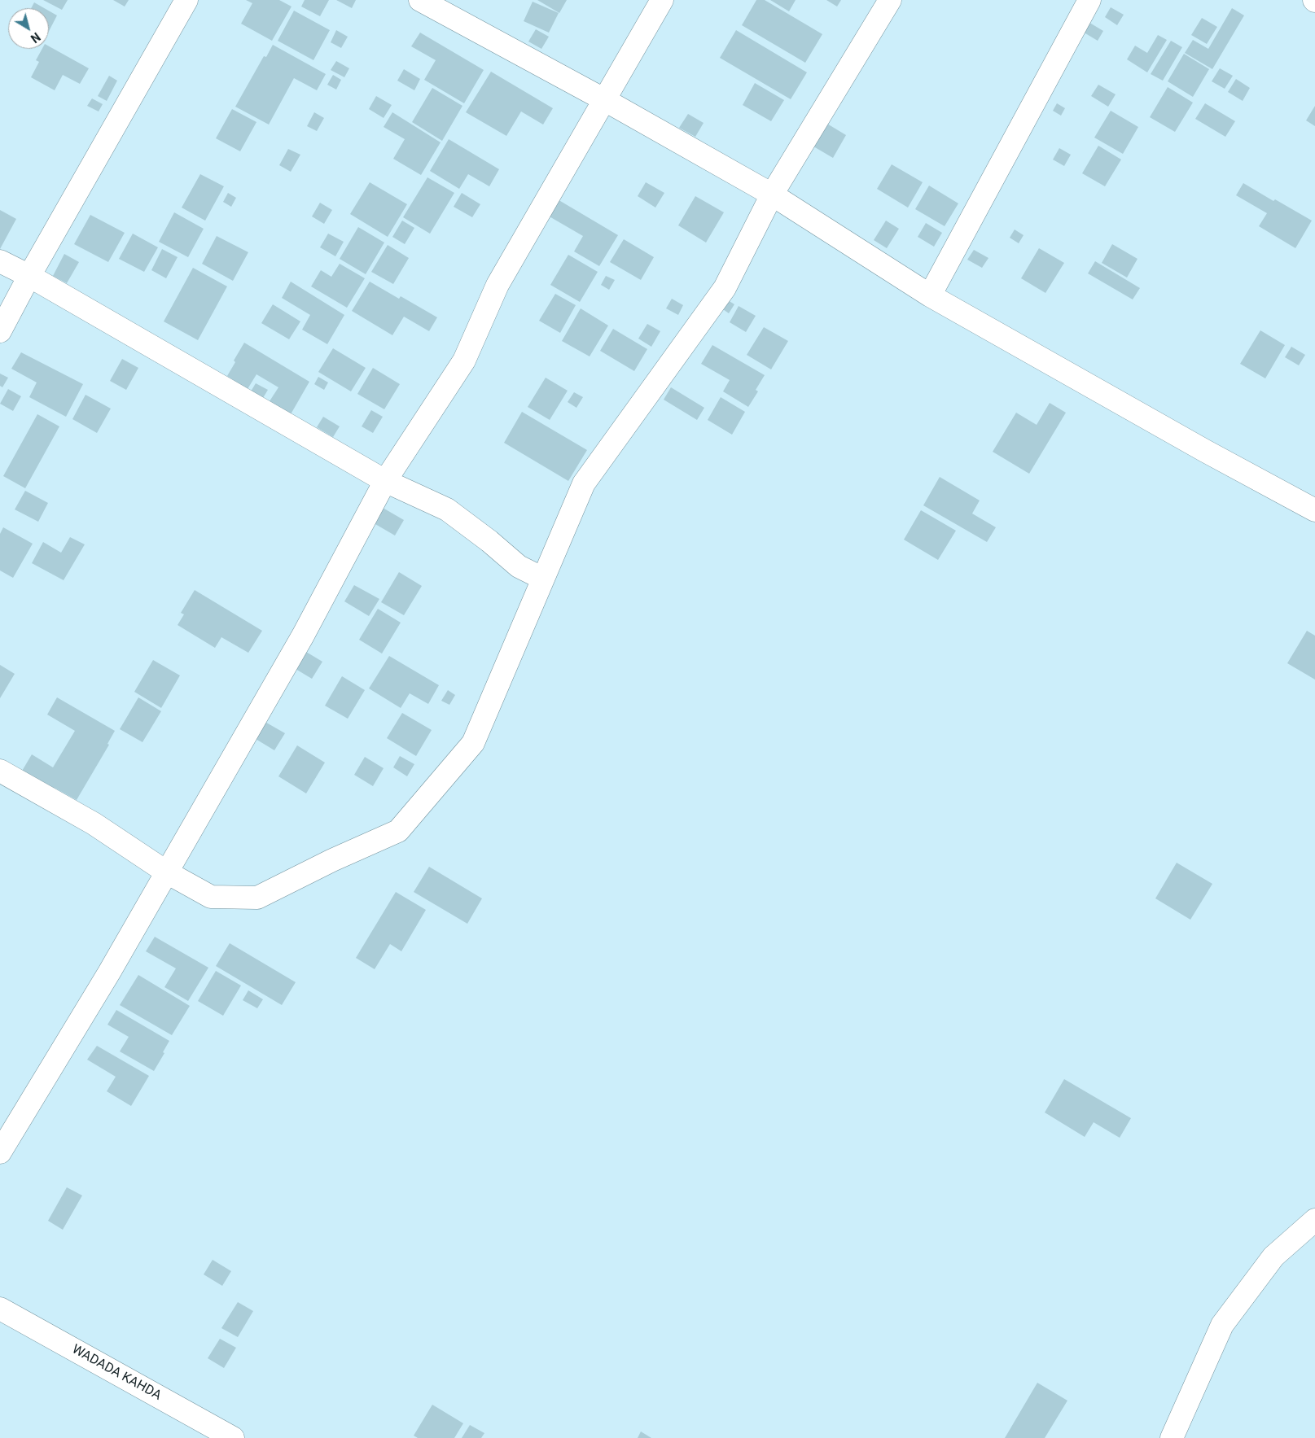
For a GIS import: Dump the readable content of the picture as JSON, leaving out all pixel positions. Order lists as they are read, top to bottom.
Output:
{
  "streets": {
    "street": ["WADADA KAHDA"]
  },
  "north": "bottom right"
}
